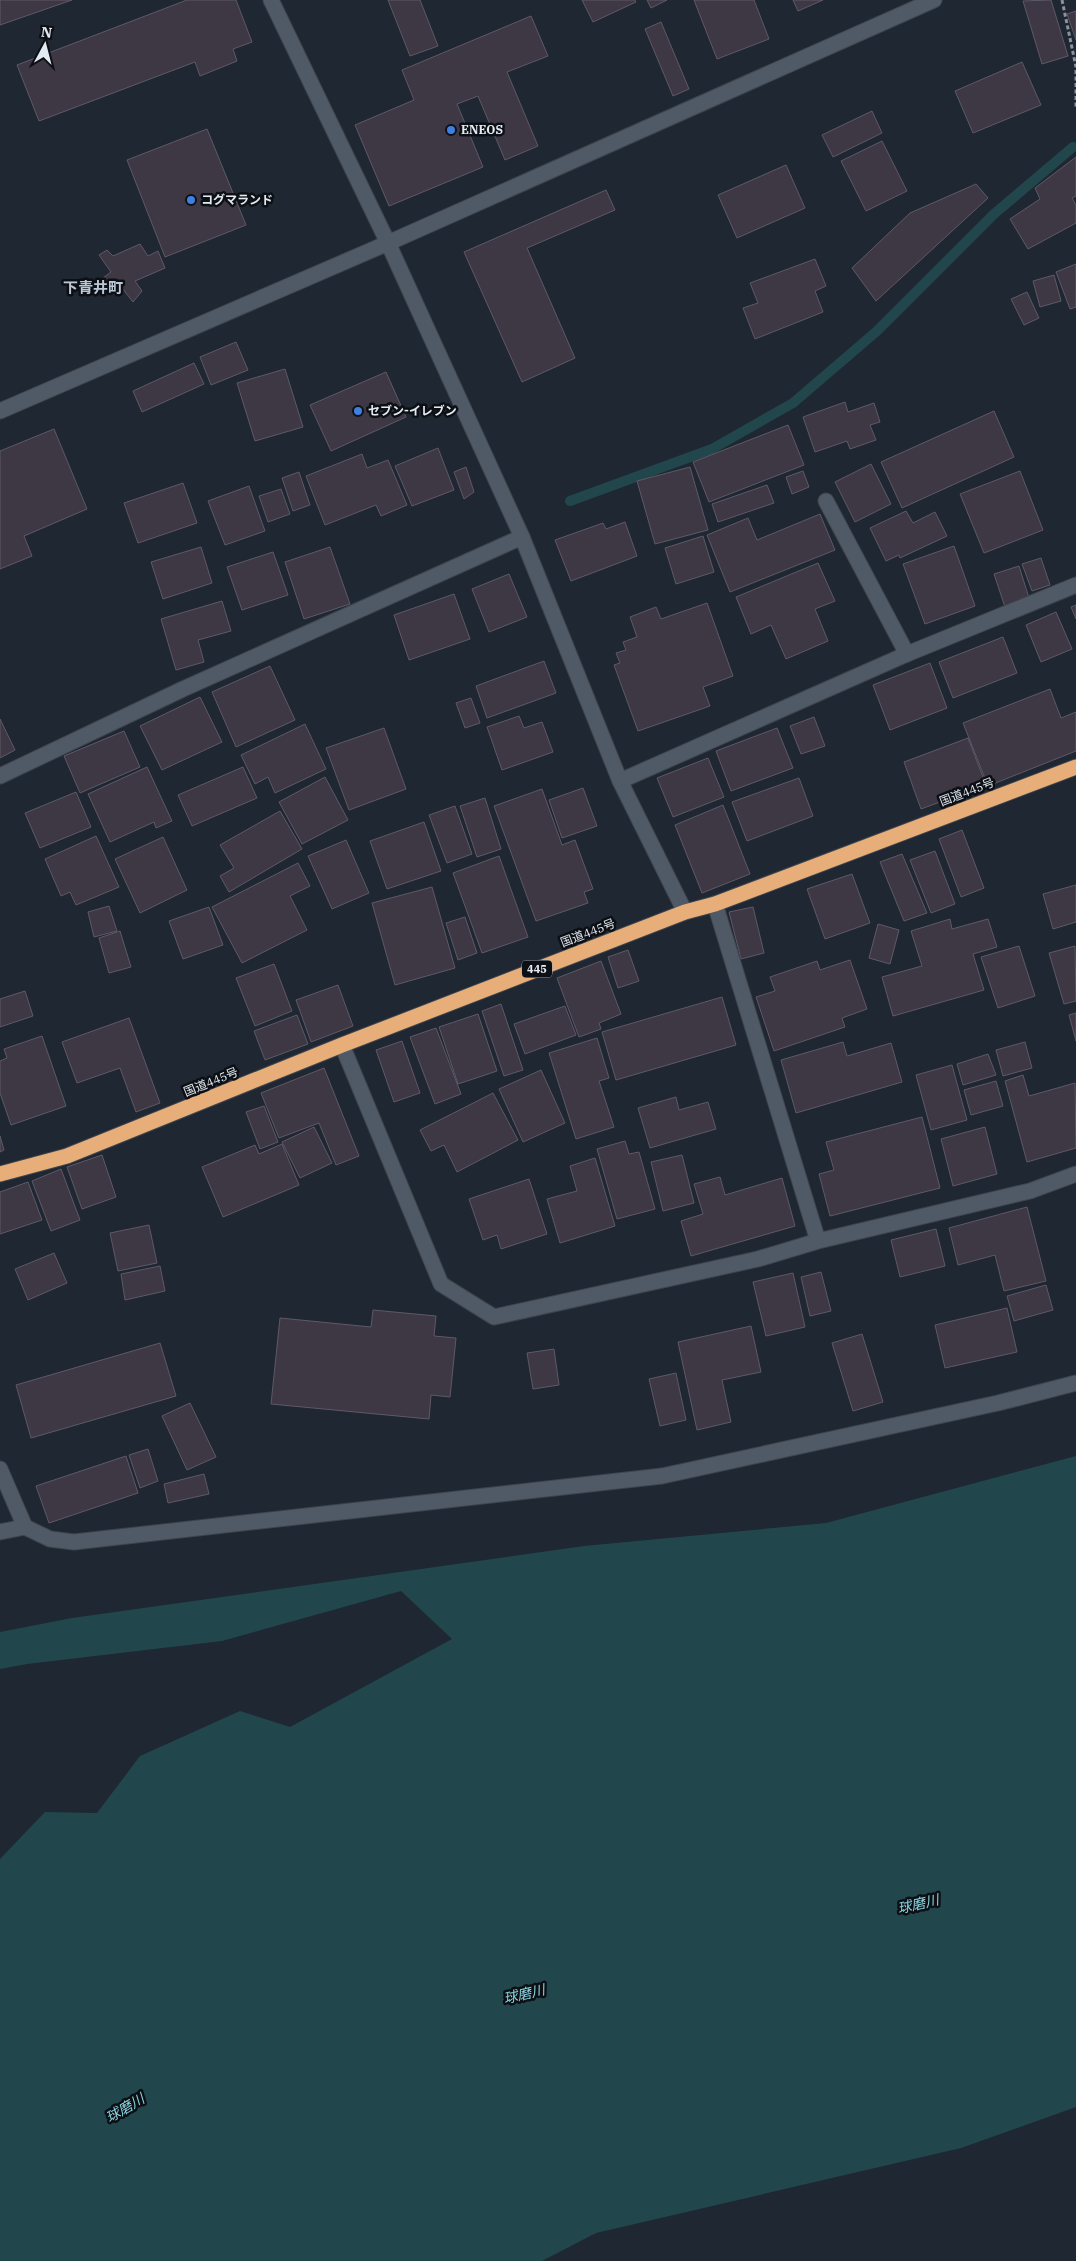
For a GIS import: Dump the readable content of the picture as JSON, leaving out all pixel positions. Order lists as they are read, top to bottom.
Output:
{
  "streets": {
    "highway": ["国道445号", "445"]
  },
  "districts": ["下青井町"],
  "water": ["球磨川"],
  "places": ["ENEOS", "コグマランド", "セブン-イレブン"],
  "north": "top"
}
